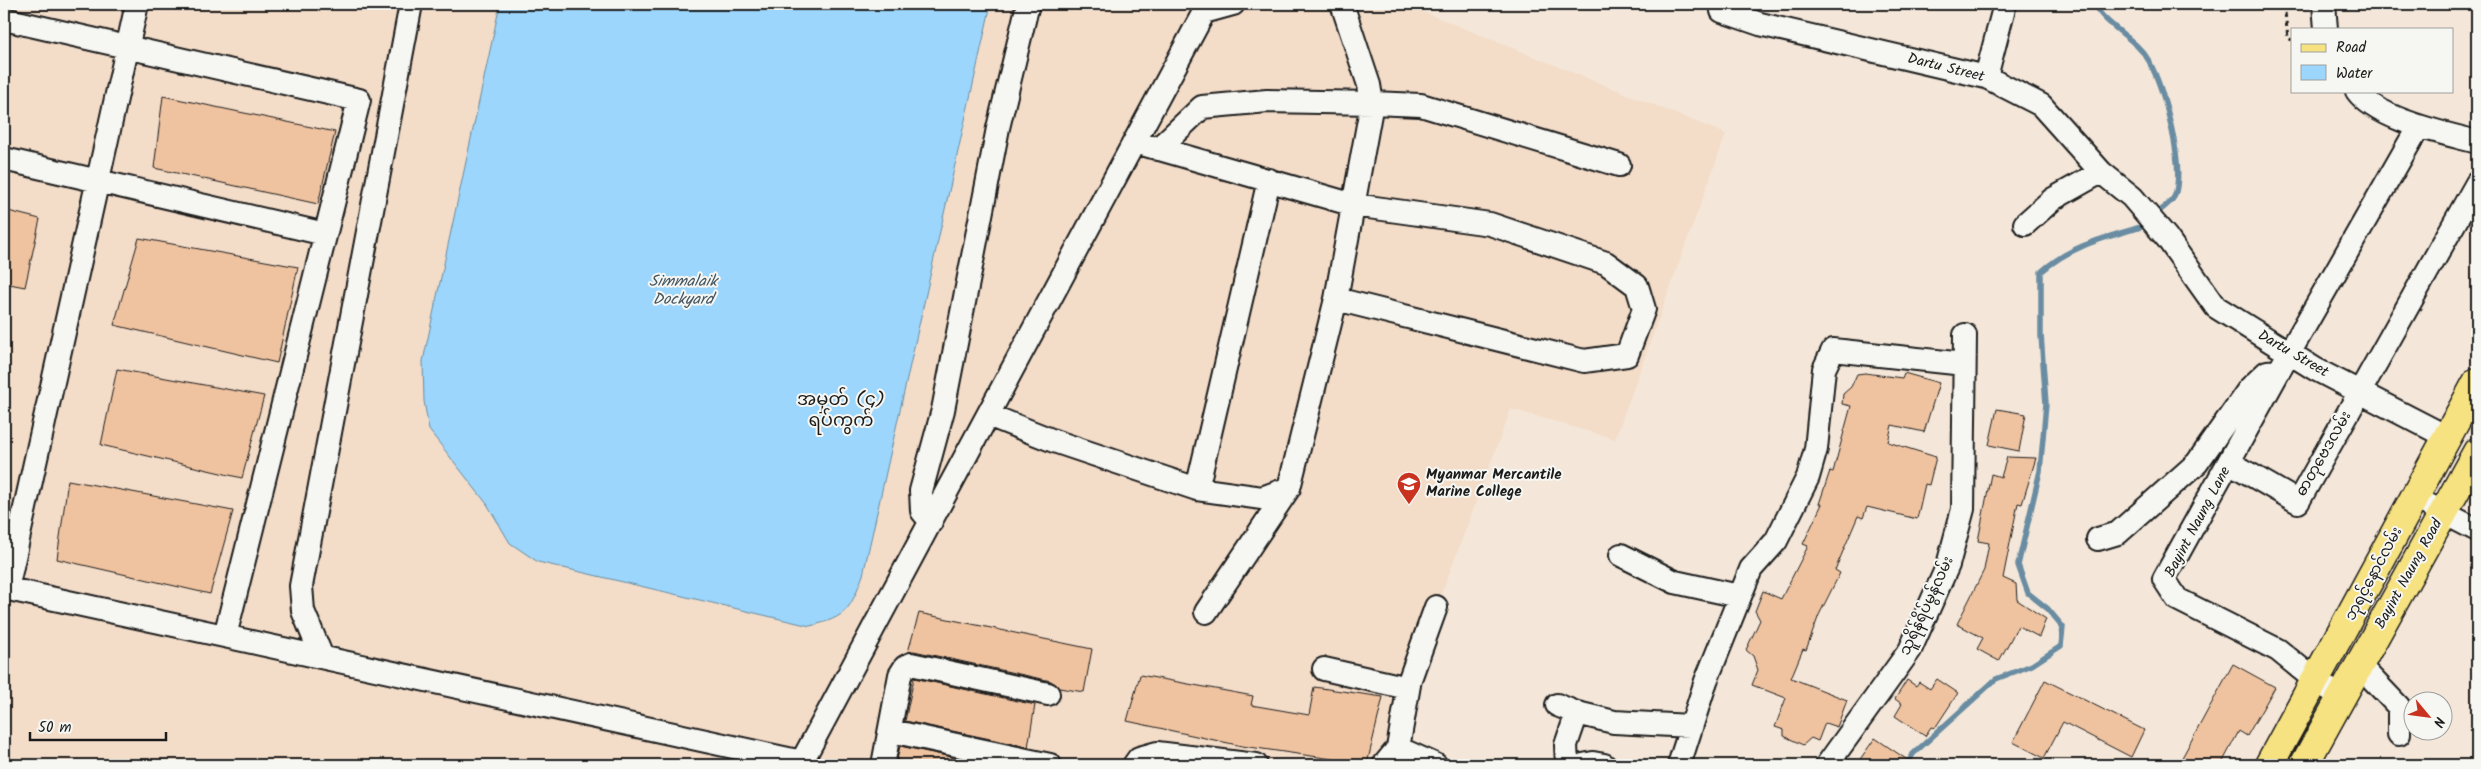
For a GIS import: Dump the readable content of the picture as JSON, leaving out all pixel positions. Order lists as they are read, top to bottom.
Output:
{
  "streets": {
    "main road": ["ဘုရင့်နောင်လမ်း", "Bayint Naung Road"],
    "street": [
      "Dartu Street",
      "ဓာတုဗေဒလမ်း",
      "Bayint Naung Lane",
      "သူရိန်ရိပ်မွန်လမ်း"
    ]
  },
  "crossings": [
    ["Dartu Street", "ဓာတုဗေဒလမ်း"],
    ["Dartu Street", "Bayint Naung Lane"],
    ["Dartu Street", "ဘုရင့်နောင်လမ်း"],
    ["ဓာတုဗေဒလမ်း", "Bayint Naung Lane"],
    ["Bayint Naung Lane", "ဘုရင့်နောင်လမ်း"]
  ],
  "districts": ["အမှတ် (၄) ရပ်ကွက်"],
  "water": ["Simmalaik Dockyard"],
  "places": {
    "school or university": ["Myanmar Mercantile Marine College"]
  },
  "legend": ["Road", "Water"],
  "scale_bar": "50 m",
  "north": "bottom right"
}
